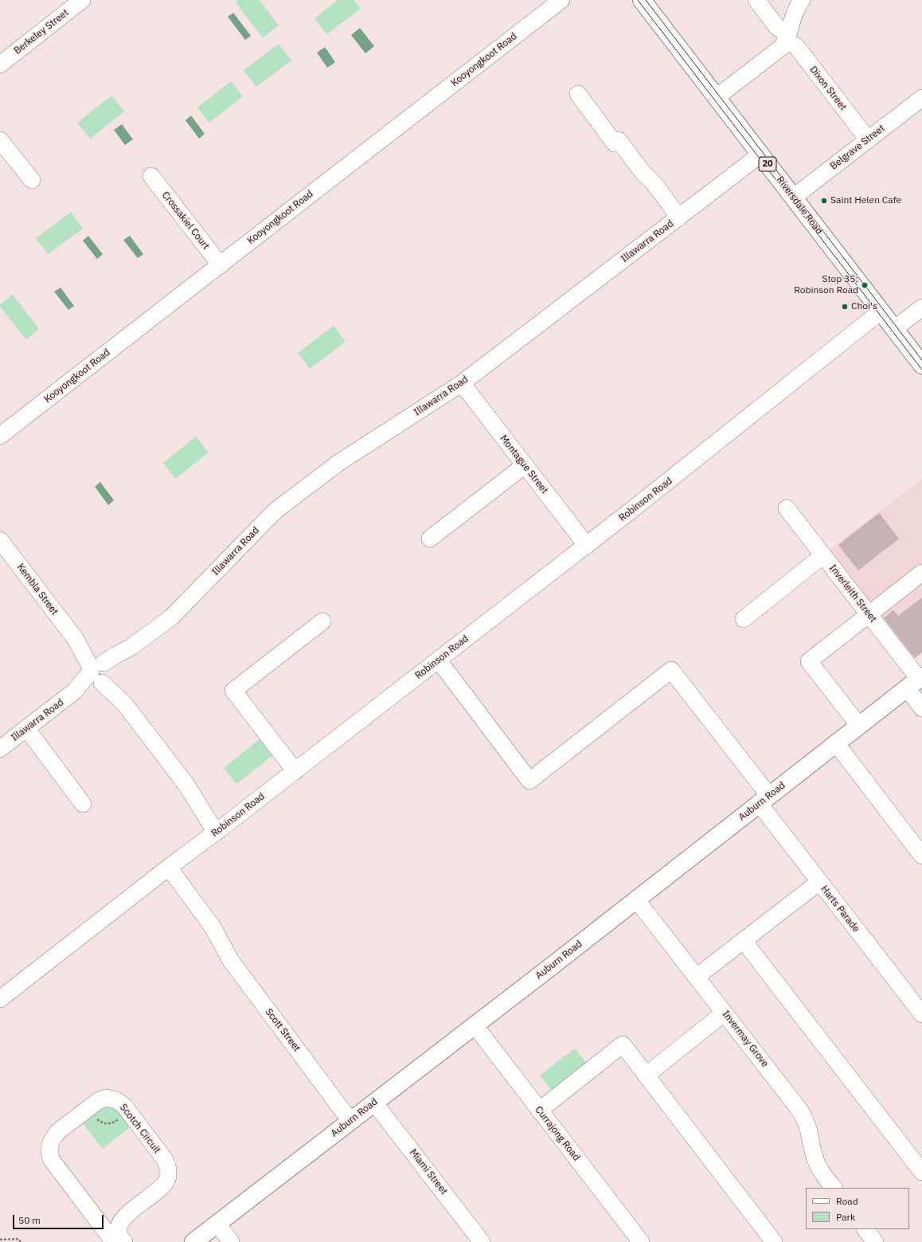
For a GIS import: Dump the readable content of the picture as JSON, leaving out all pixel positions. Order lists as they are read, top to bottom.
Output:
{
  "streets": {
    "main road": ["20", "Riversdale Road", "Auburn Road"],
    "street": [
      "Berkeley Street",
      "Kooyongkoot Road",
      "Dixon Street",
      "Belgrave Street",
      "Crossakiel Court",
      "Illawarra Road",
      "Montague Street",
      "Robinson Road",
      "Kembla Street",
      "Inverleith Street",
      "Harts Parade",
      "Scott Street",
      "Invermay Grove",
      "Scotch Circuit",
      "Currajong Road",
      "Miami Street"
    ]
  },
  "crossings": [
    ["Kooyongkoot Road", "Crossakiel Court"],
    ["Dixon Street", "Belgrave Street"],
    ["Belgrave Street", "Riversdale Road"],
    ["Riversdale Road", "Illawarra Road"],
    ["Riversdale Road", "Robinson Road"],
    ["Illawarra Road", "Montague Street"],
    ["Illawarra Road", "Kembla Street"],
    ["Montague Street", "Robinson Road"],
    ["Robinson Road", "Kembla Street"],
    ["Robinson Road", "Harts Parade"],
    ["Robinson Road", "Scott Street"],
    ["Inverleith Street", "Auburn Road"],
    ["Auburn Road", "Harts Parade"],
    ["Auburn Road", "Scott Street"],
    ["Auburn Road", "Invermay Grove"],
    ["Auburn Road", "Currajong Road"],
    ["Auburn Road", "Miami Street"]
  ],
  "places": ["Saint Helen Cafe", "Stop 35: Robinson Road", "Choi's"],
  "legend": ["Road", "Park"],
  "scale_bar": "50 m"
}
